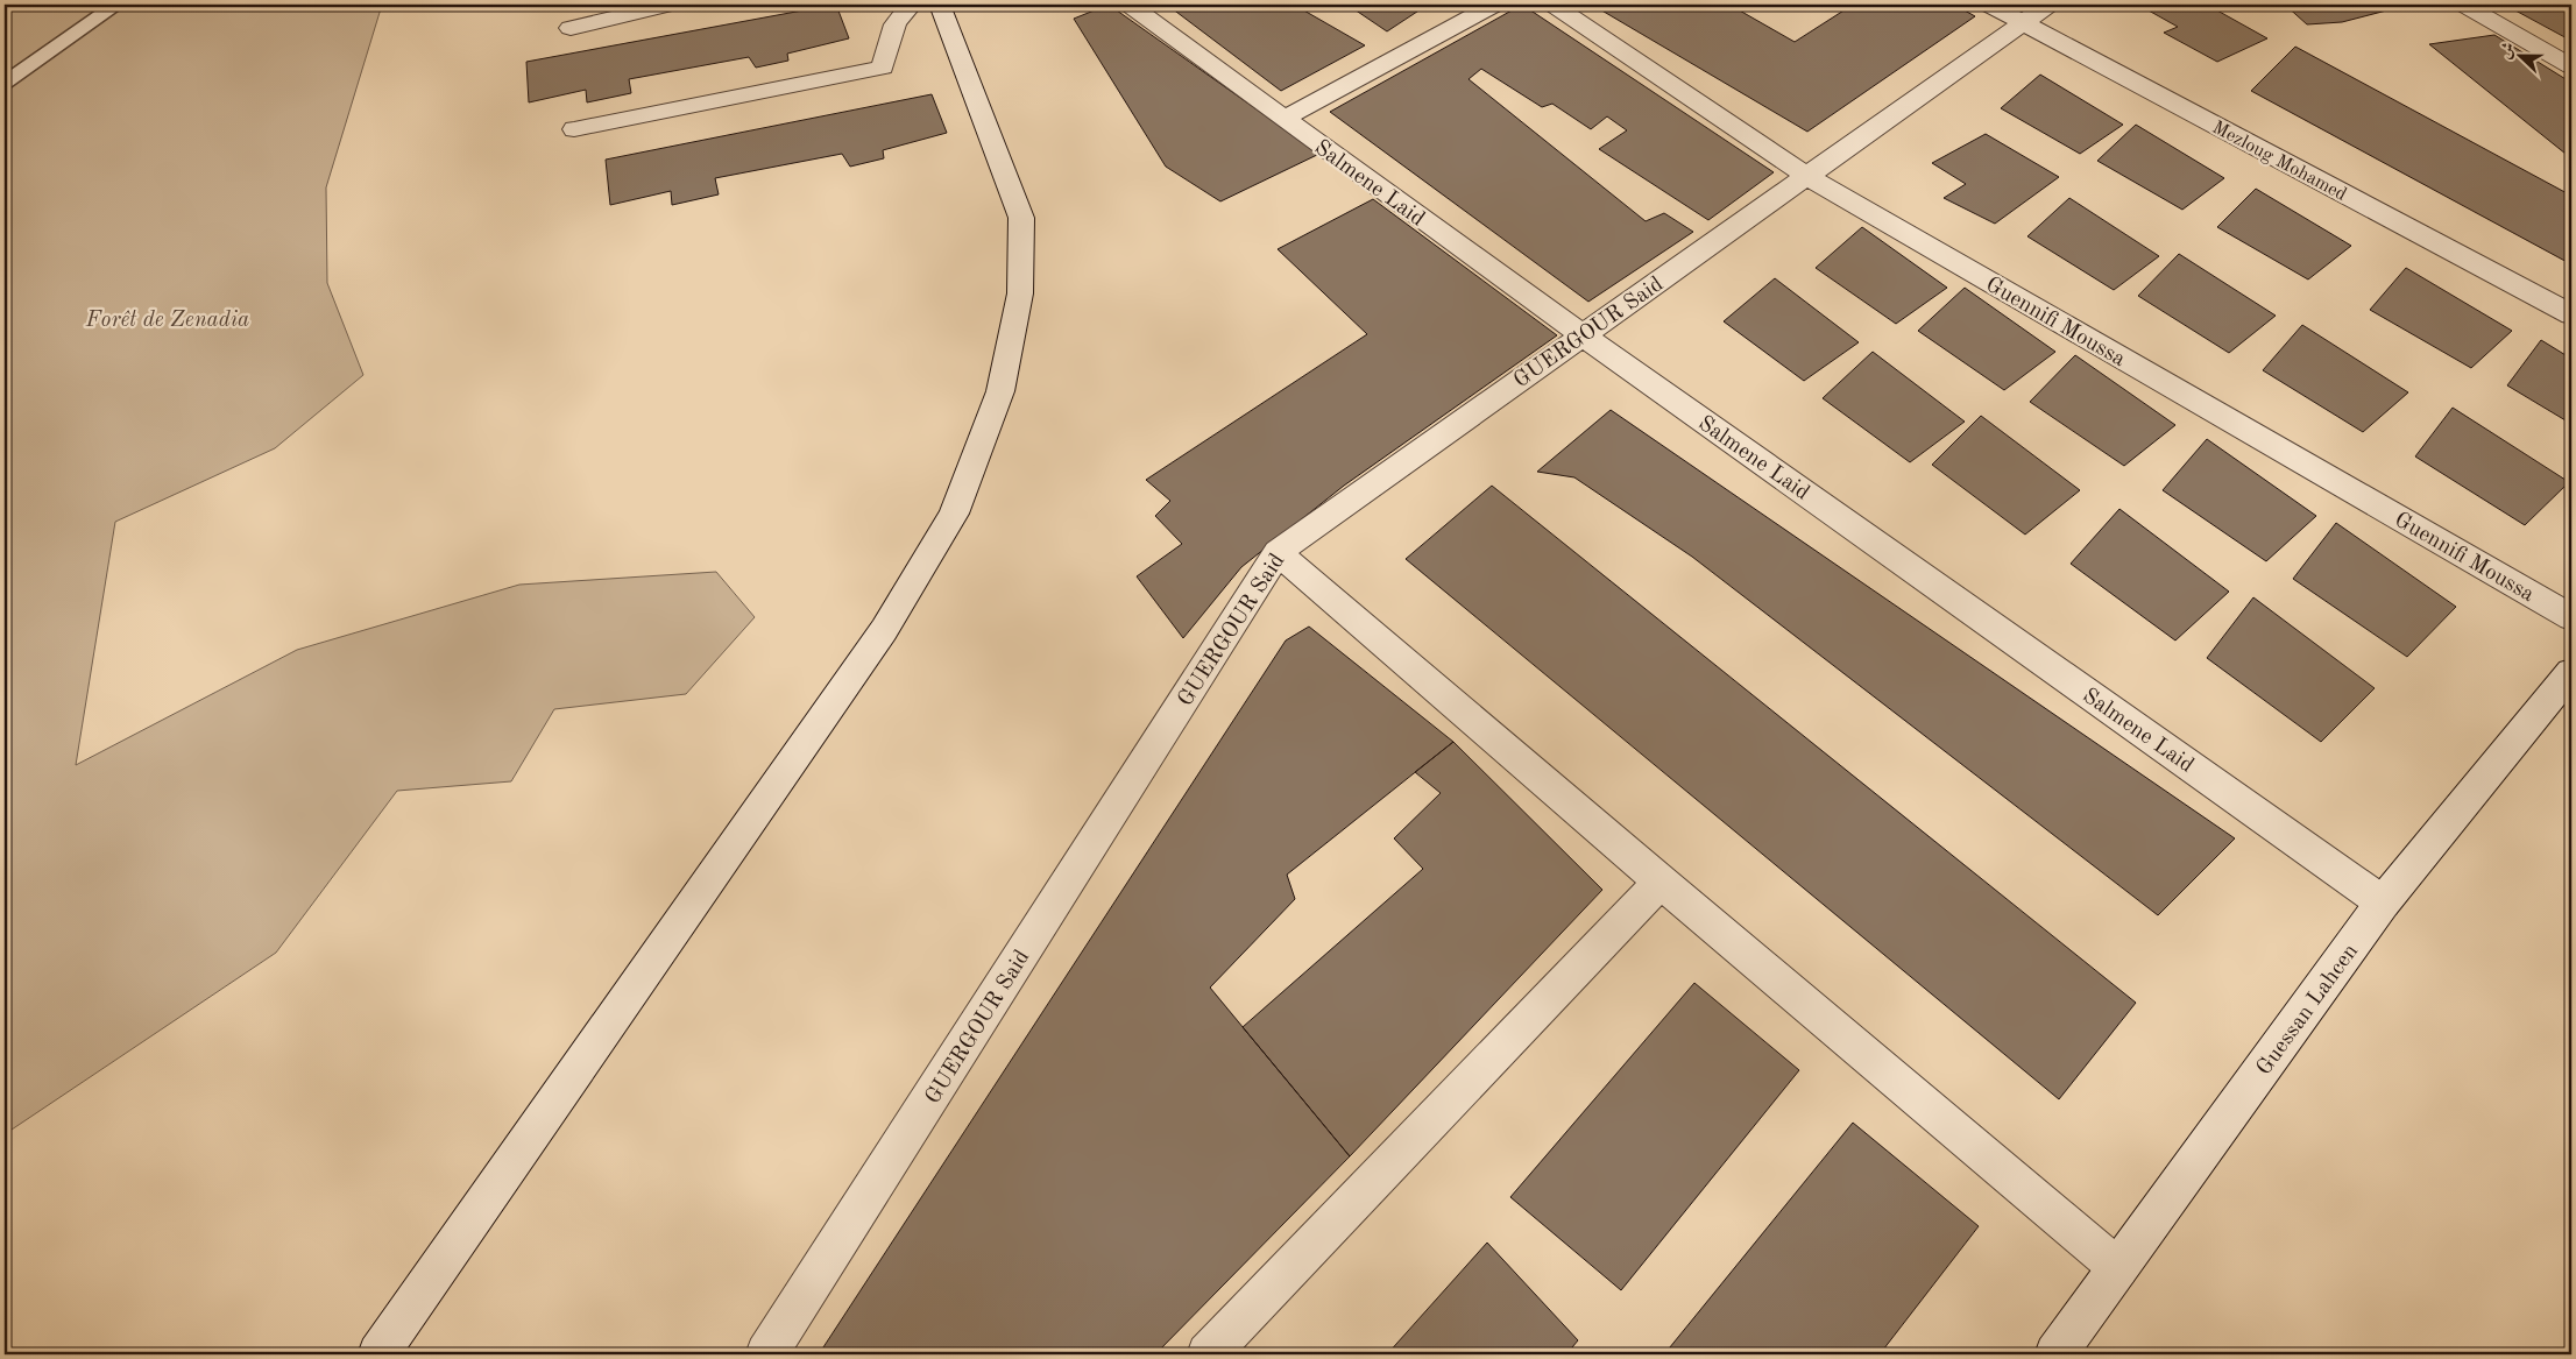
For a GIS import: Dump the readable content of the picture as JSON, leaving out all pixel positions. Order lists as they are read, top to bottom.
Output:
{
  "streets": {
    "street": [
      "Mezloug Mohamed",
      "Salmene Laid",
      "Guennifi Moussa",
      "GUERGOUR Said",
      "Guessan Lahcen"
    ]
  },
  "crossings": [
    ["Mezloug Mohamed", "GUERGOUR Said"],
    ["Salmene Laid", "GUERGOUR Said"],
    ["Salmene Laid", "Guessan Lahcen"],
    ["Guennifi Moussa", "GUERGOUR Said"]
  ],
  "parks": ["Forêt de Zenadia"],
  "north": "left"
}
